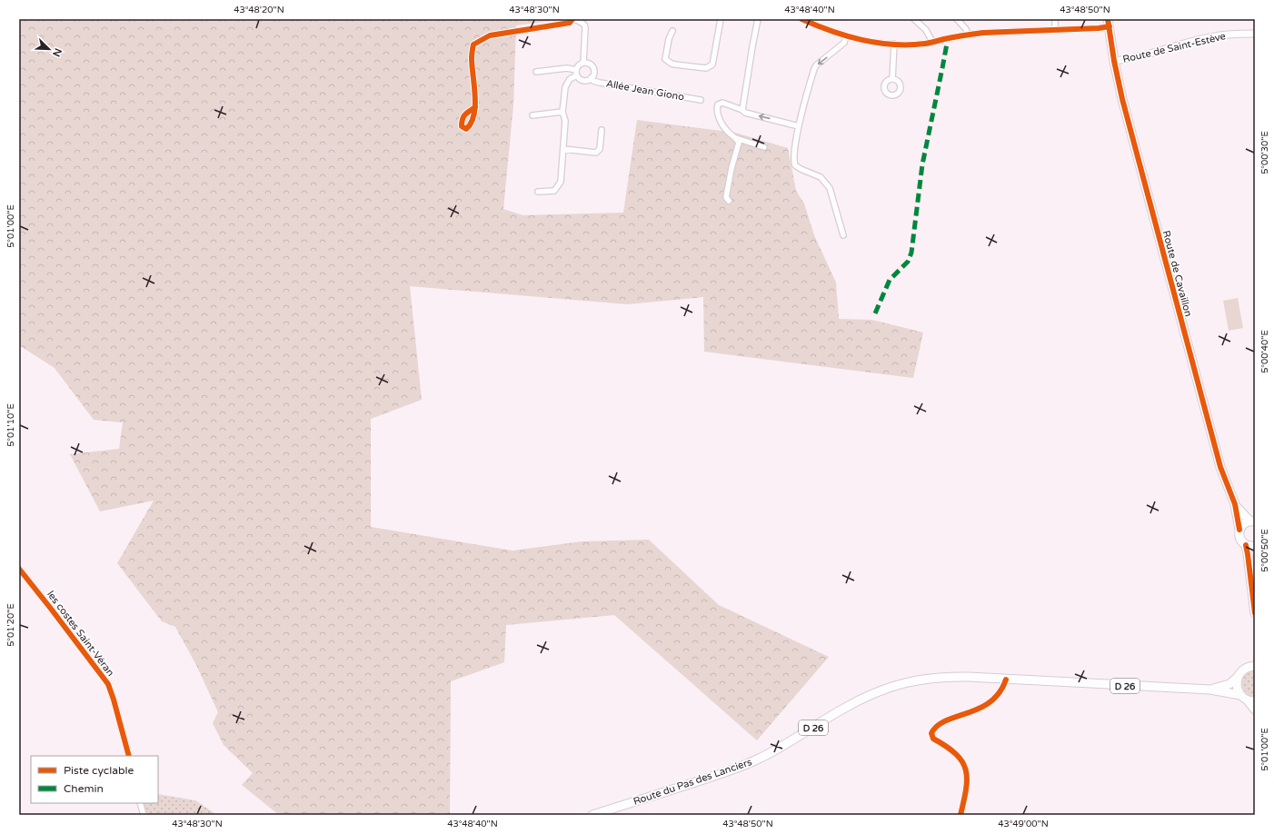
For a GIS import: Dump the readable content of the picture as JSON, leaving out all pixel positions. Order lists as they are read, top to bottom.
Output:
{
  "streets": {
    "main road": ["Route de Cavaillon", "D 26", "Route du Pas des Lanciers"],
    "street": ["Route de Saint-Estève", "Allée Jean Giono", "les costes Saint-Véran"]
  },
  "crossings": [
    ["Route de Saint-Estève", "Route de Cavaillon"]
  ],
  "legend": ["Piste cyclable", "Chemin"],
  "north": "bottom right",
  "coordinates": [
    "43°48'20\"N",
    "43°48'30\"N",
    "43°48'40\"N",
    "43°48'50\"N",
    "5°00'30\"E",
    "5°01'00\"E",
    "5°00'40\"E",
    "5°01'10\"E",
    "5°00'50\"E",
    "5°01'20\"E",
    "43°49'00\"N"
  ]
}
